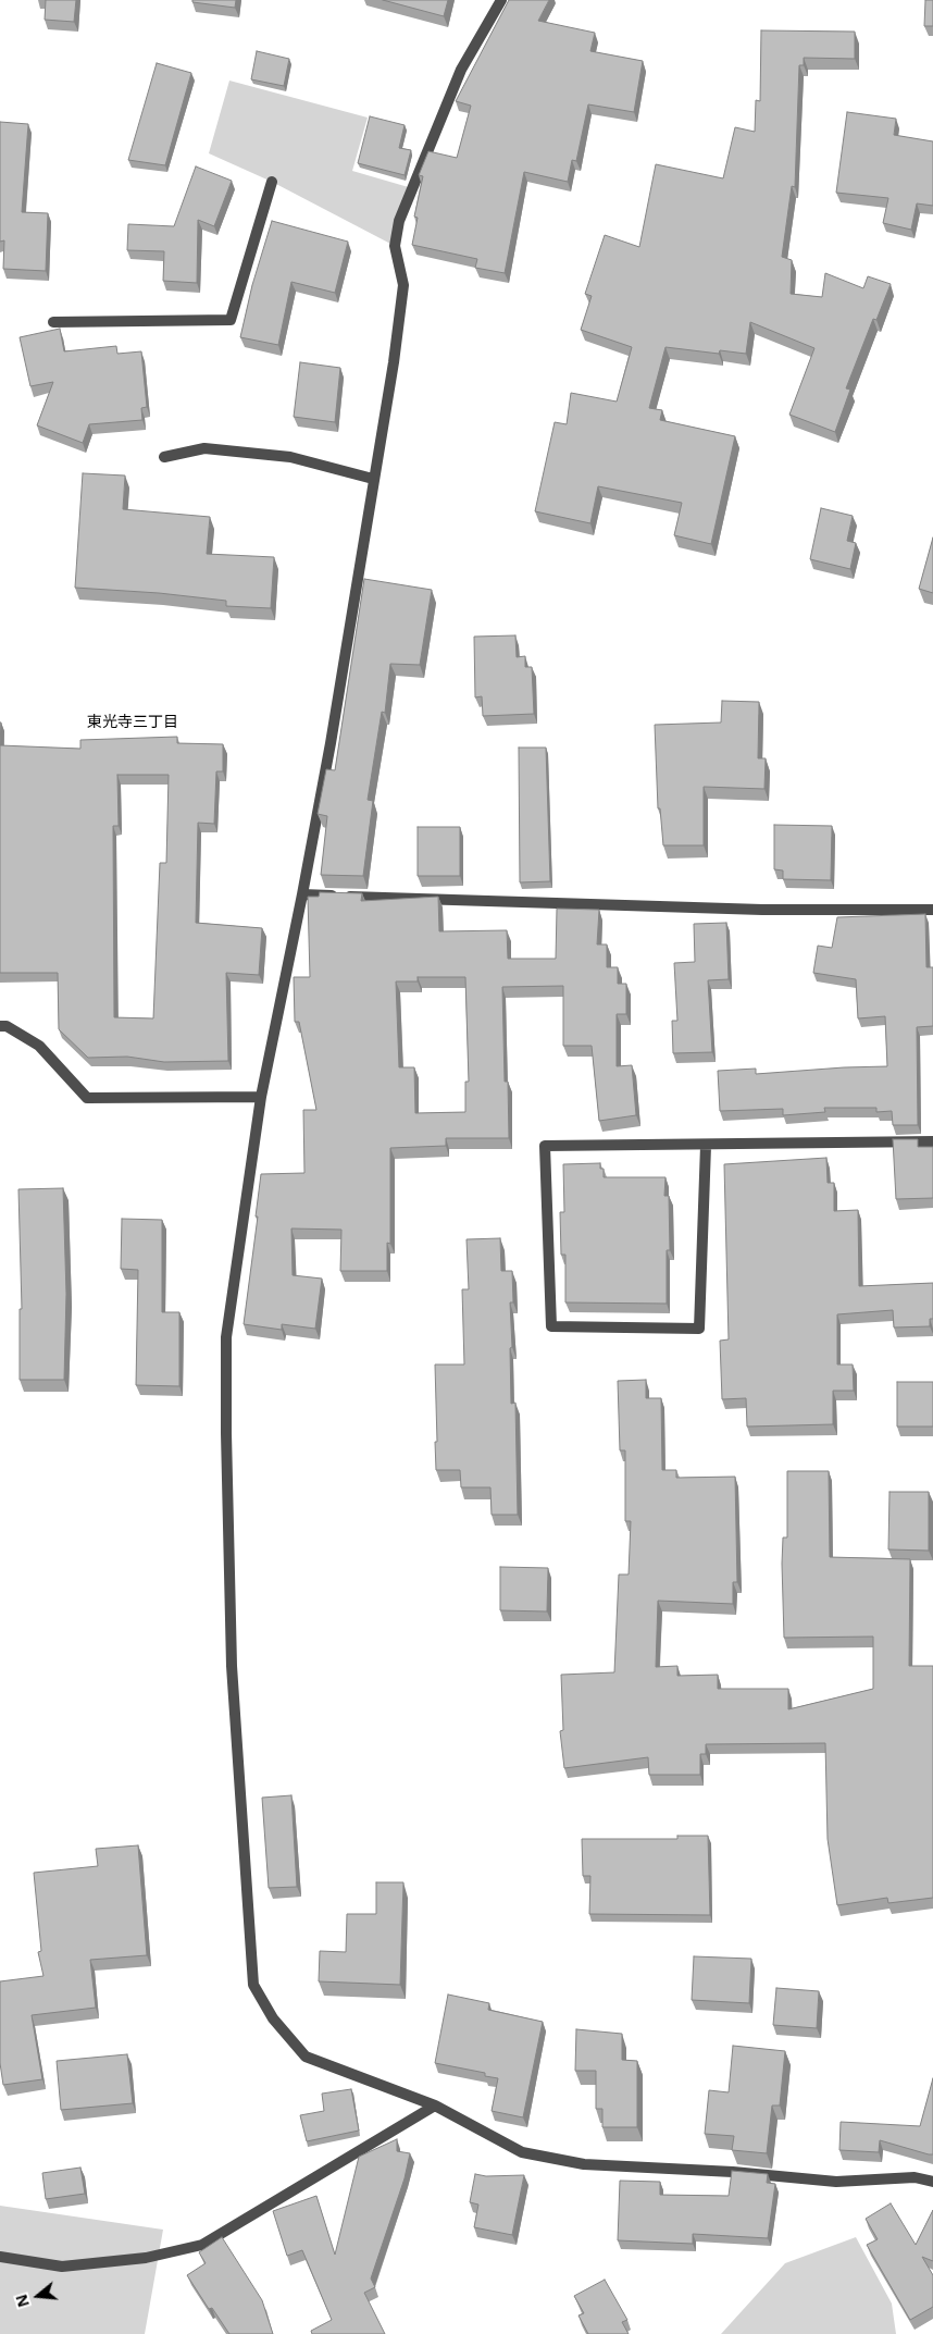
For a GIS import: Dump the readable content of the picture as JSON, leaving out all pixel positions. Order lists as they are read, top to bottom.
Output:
{
  "districts": ["東光寺三丁目"],
  "north": "left"
}
